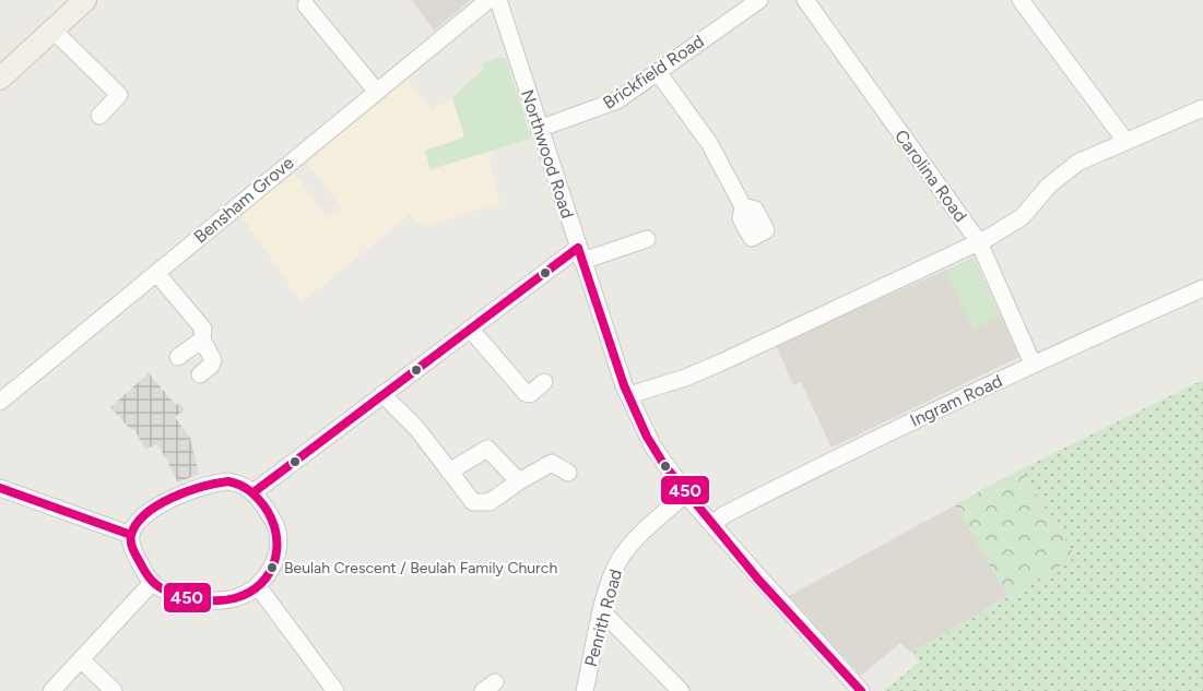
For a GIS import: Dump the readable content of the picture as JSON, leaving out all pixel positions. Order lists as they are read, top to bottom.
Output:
{
  "streets": {
    "street": [
      "Brickfield Road",
      "Northwood Road",
      "Carolina Road",
      "Bensham Grove",
      "Ingram Road",
      "Penrith Road"
    ]
  },
  "crossings": [
    ["Brickfield Road", "Northwood Road"],
    ["Northwood Road", "Ingram Road"],
    ["Northwood Road", "Penrith Road"],
    ["Carolina Road", "Ingram Road"]
  ],
  "places": ["Beulah Crescent / Beulah Family Church"],
  "lines": ["transit line 450"]
}
